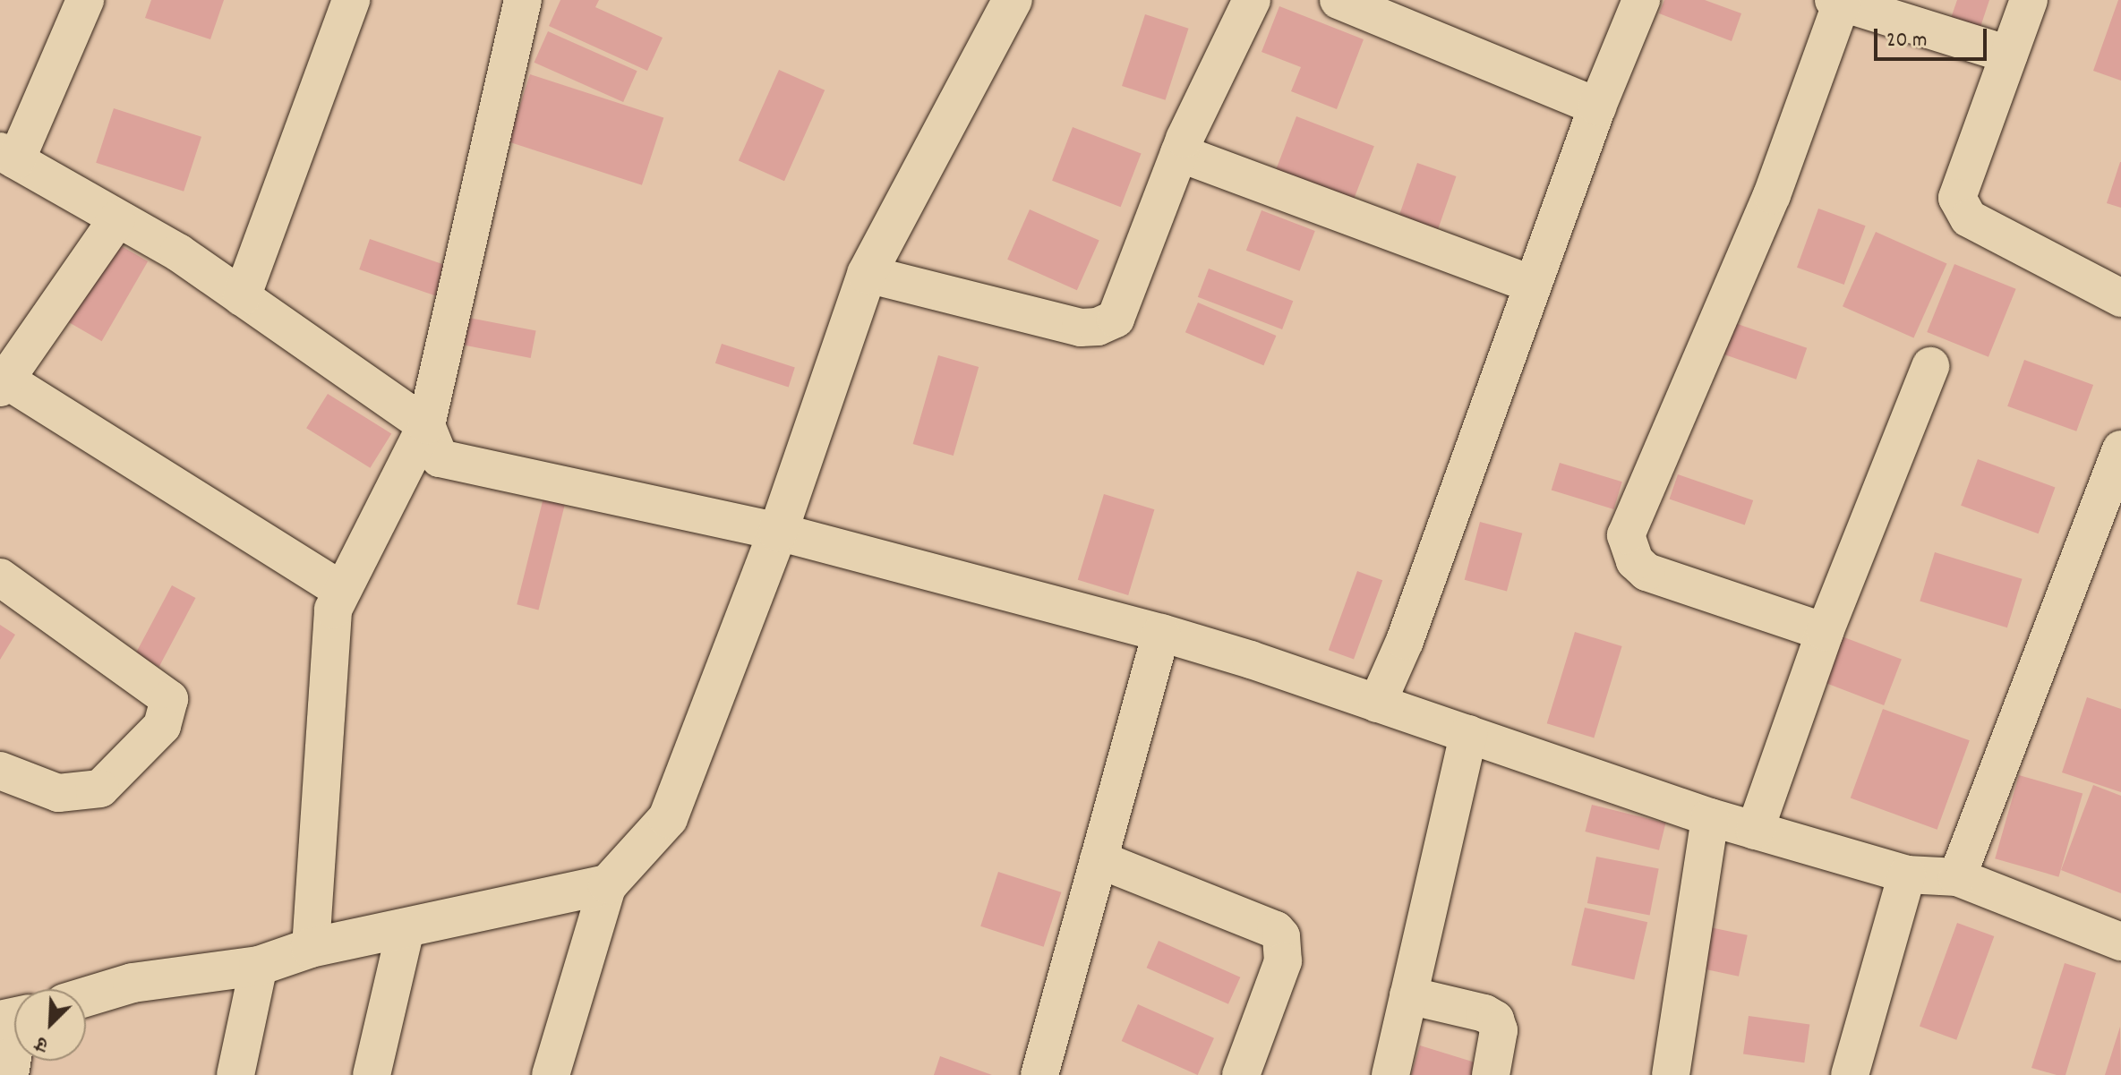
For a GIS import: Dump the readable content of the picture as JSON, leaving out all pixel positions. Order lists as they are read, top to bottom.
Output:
{
  "scale_bar": "20 m",
  "north": "bottom left"
}
